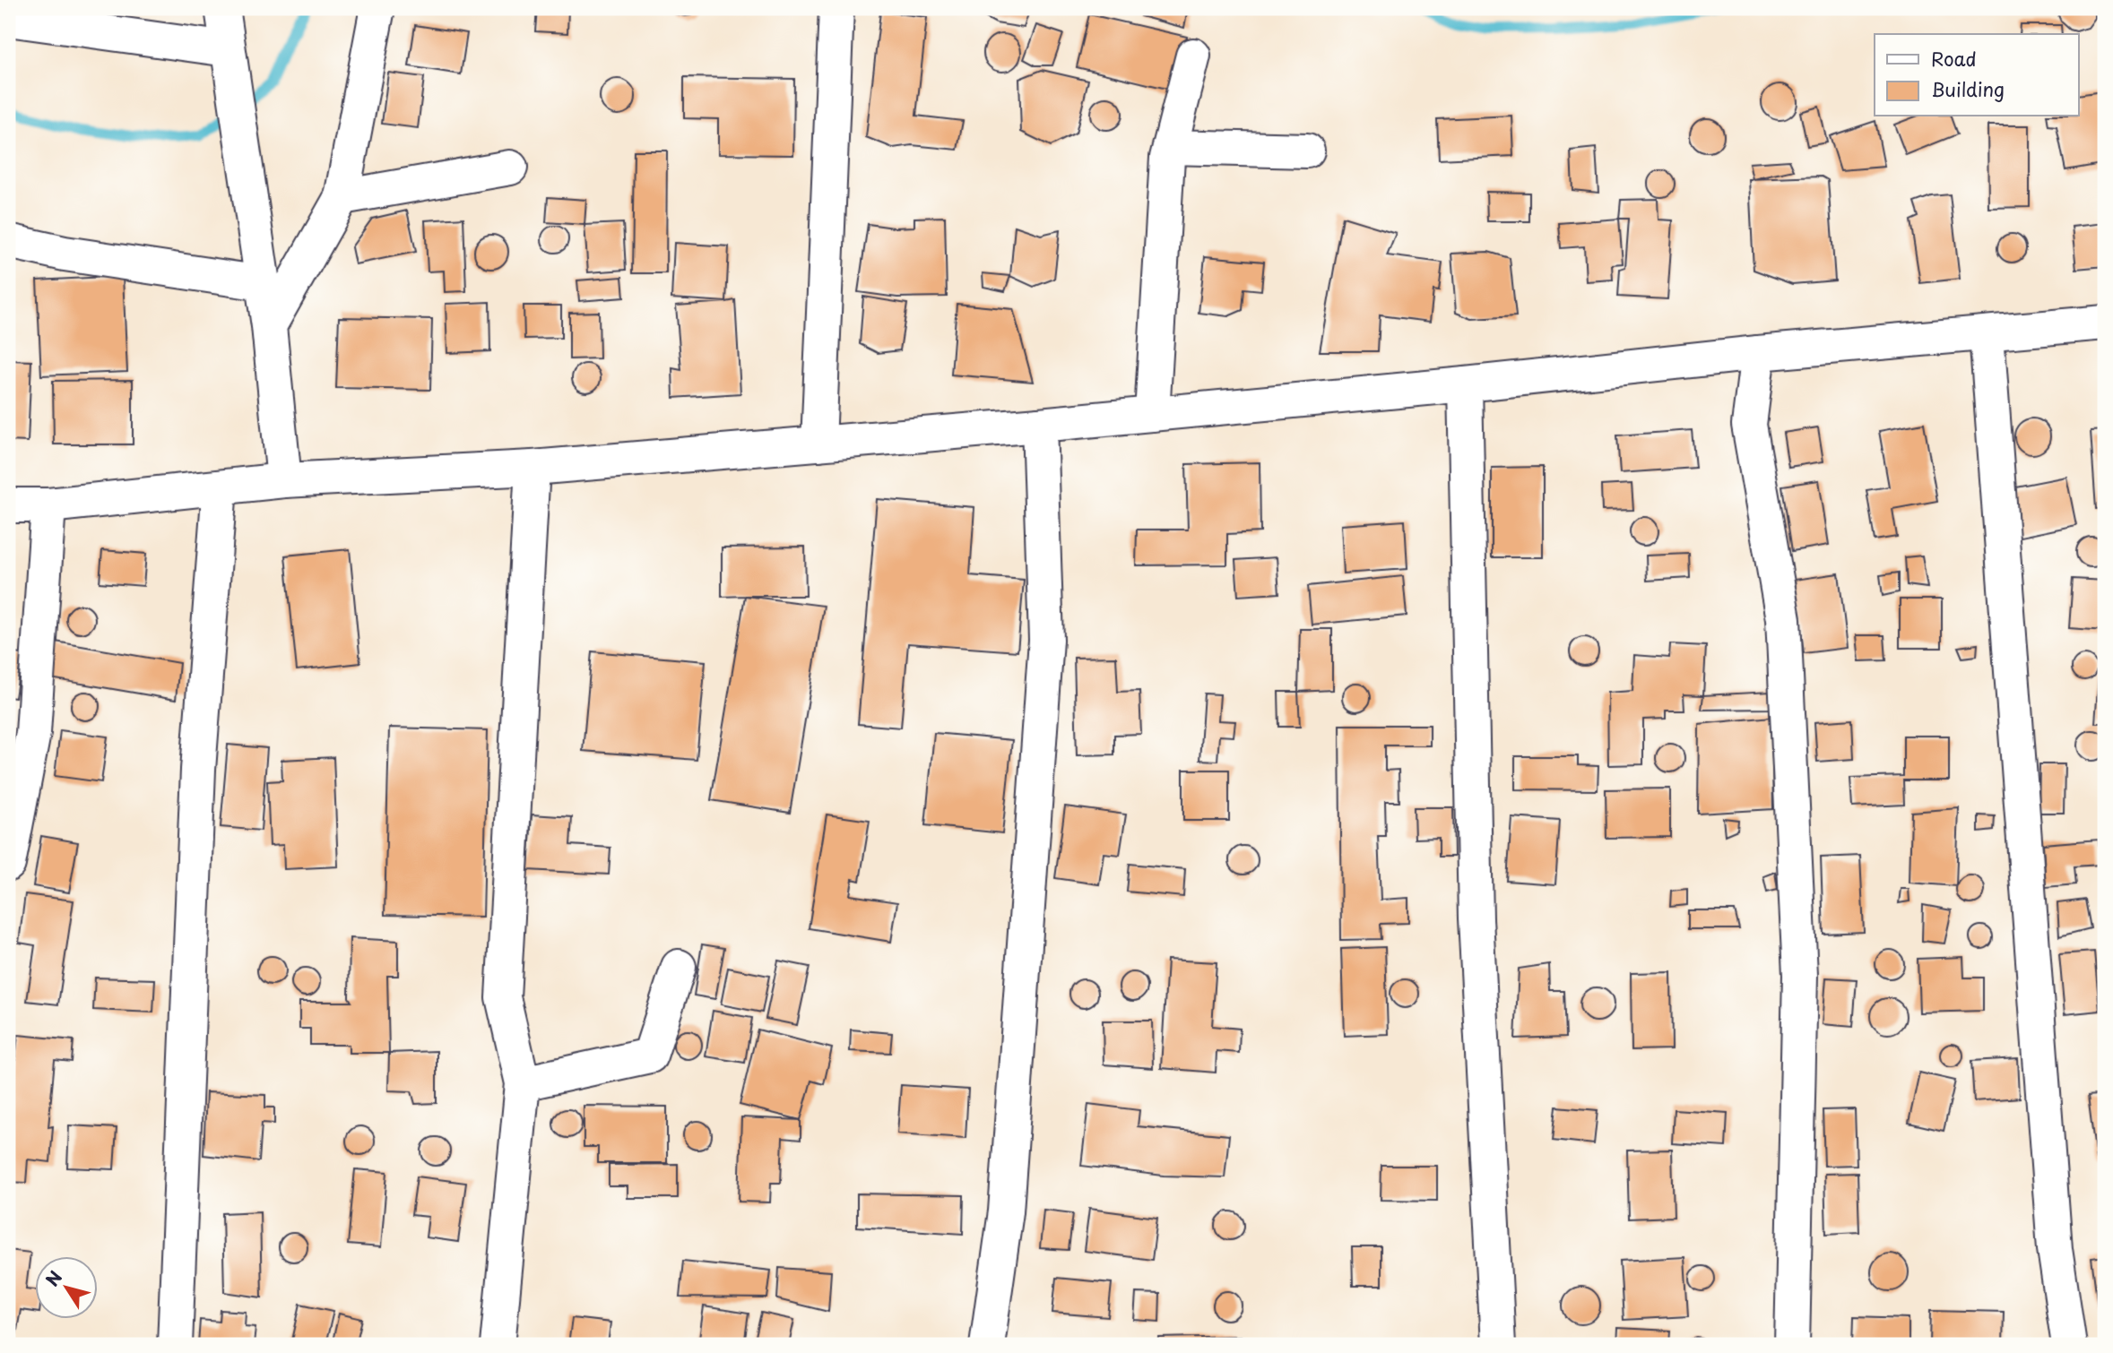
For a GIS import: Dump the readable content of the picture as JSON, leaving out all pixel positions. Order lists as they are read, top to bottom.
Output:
{
  "legend": ["Road", "Building"],
  "north": "top left"
}
